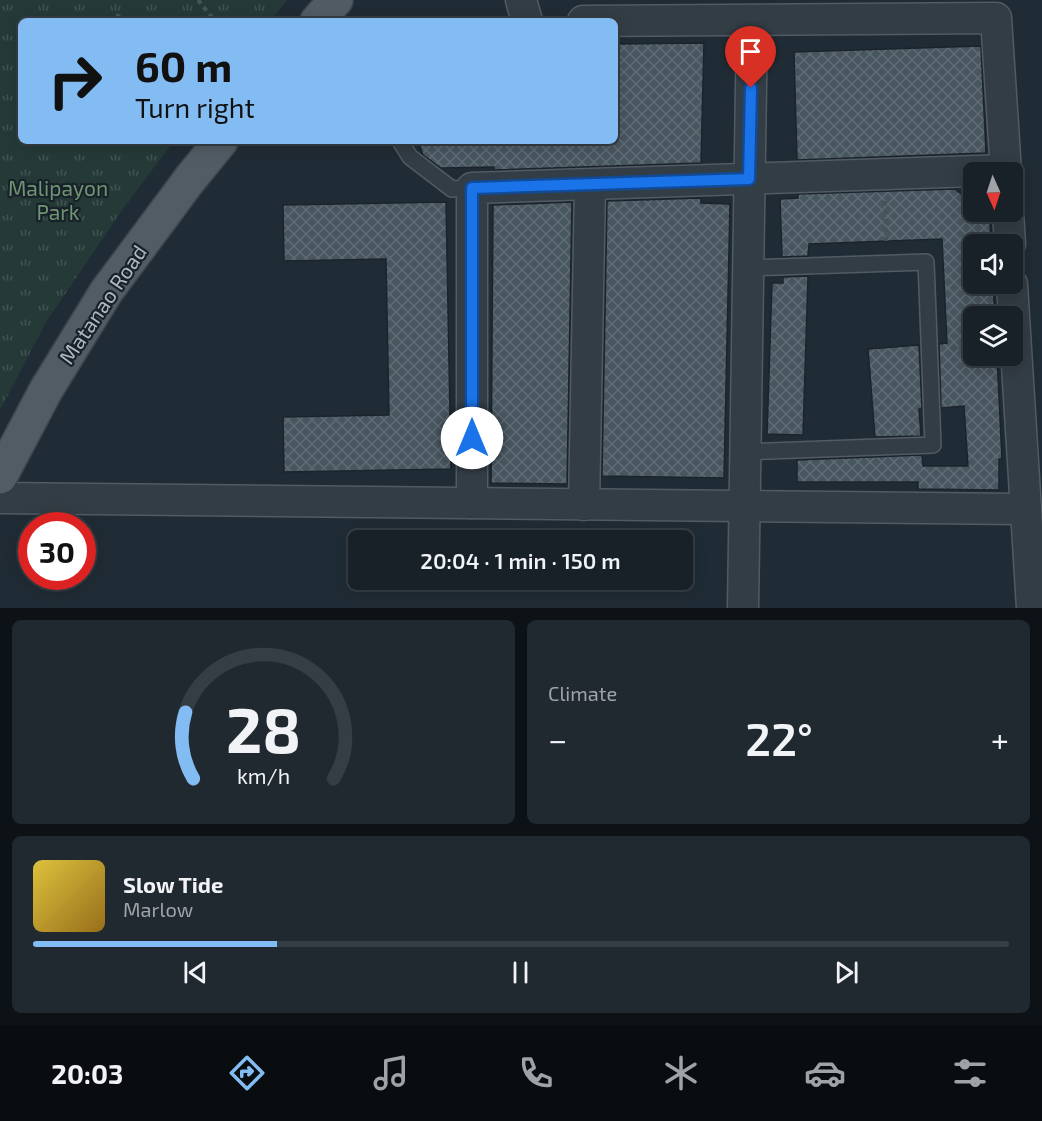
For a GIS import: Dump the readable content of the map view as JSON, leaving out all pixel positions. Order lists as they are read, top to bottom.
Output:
{
  "streets": {
    "main road": ["Matanao Road"]
  },
  "parks": ["Malipayon Park"],
  "north": "bottom",
  "page": {
    "turn": ["60 m", "Turn right"],
    "limit": "30",
    "trip": "20:04 · 1 min · 150 m",
    "tile": "Climate",
    "heat": ["−", "22°", "+"],
    "song": ["Slow Tide", "Marlow"],
    "tabs": "20:03",
    "gauge": ["28", "km/h"]
  }
}
